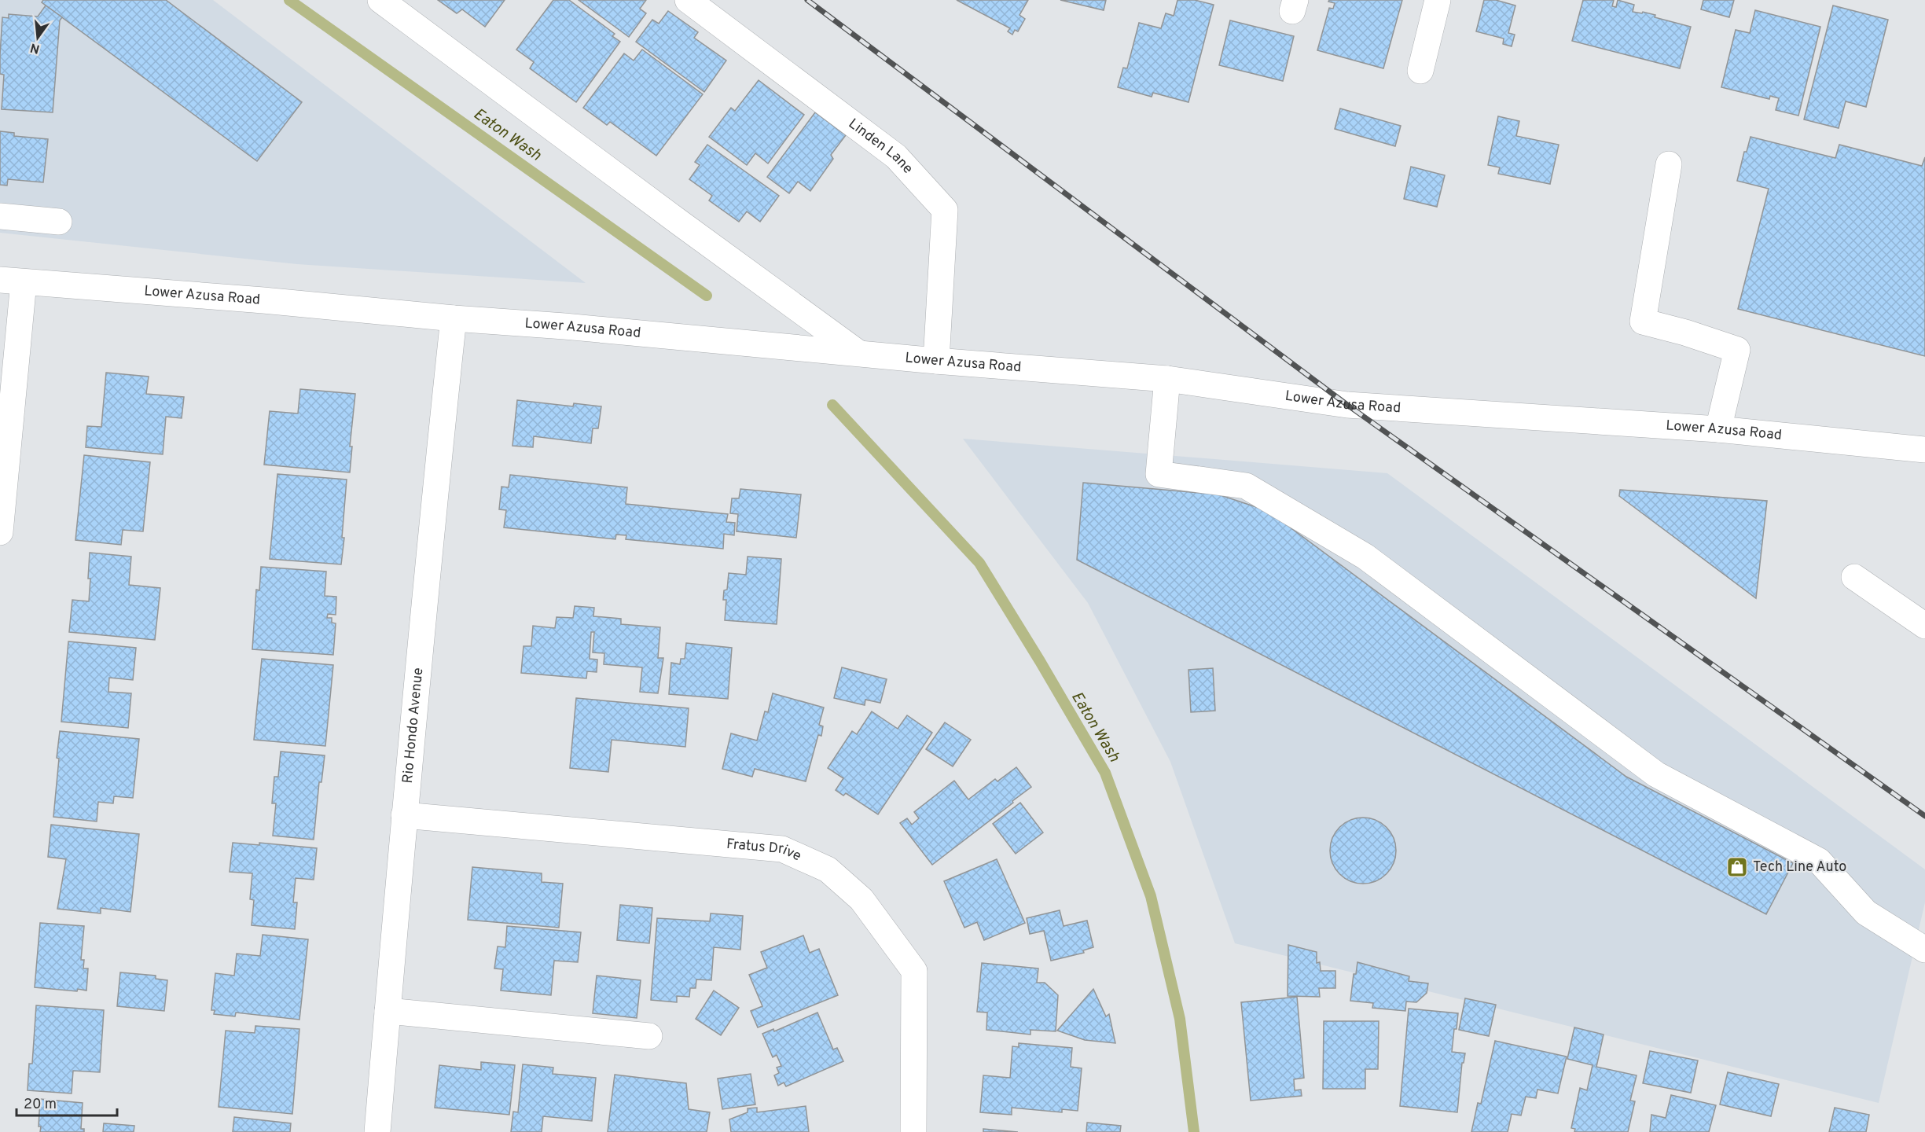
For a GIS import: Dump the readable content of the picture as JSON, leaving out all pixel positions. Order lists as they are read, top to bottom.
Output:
{
  "streets": {
    "street": [
      "Linden Lane",
      "Lower Azusa Road",
      "Rio Hondo Avenue",
      "Fratus Drive"
    ]
  },
  "crossings": [
    ["Linden Lane", "Lower Azusa Road"],
    ["Lower Azusa Road", "Rio Hondo Avenue"],
    ["Rio Hondo Avenue", "Fratus Drive"]
  ],
  "water": ["Eaton Wash"],
  "places": {
    "shop": ["Tech Line Auto"]
  },
  "scale_bar": "20 m",
  "north": "bottom"
}
